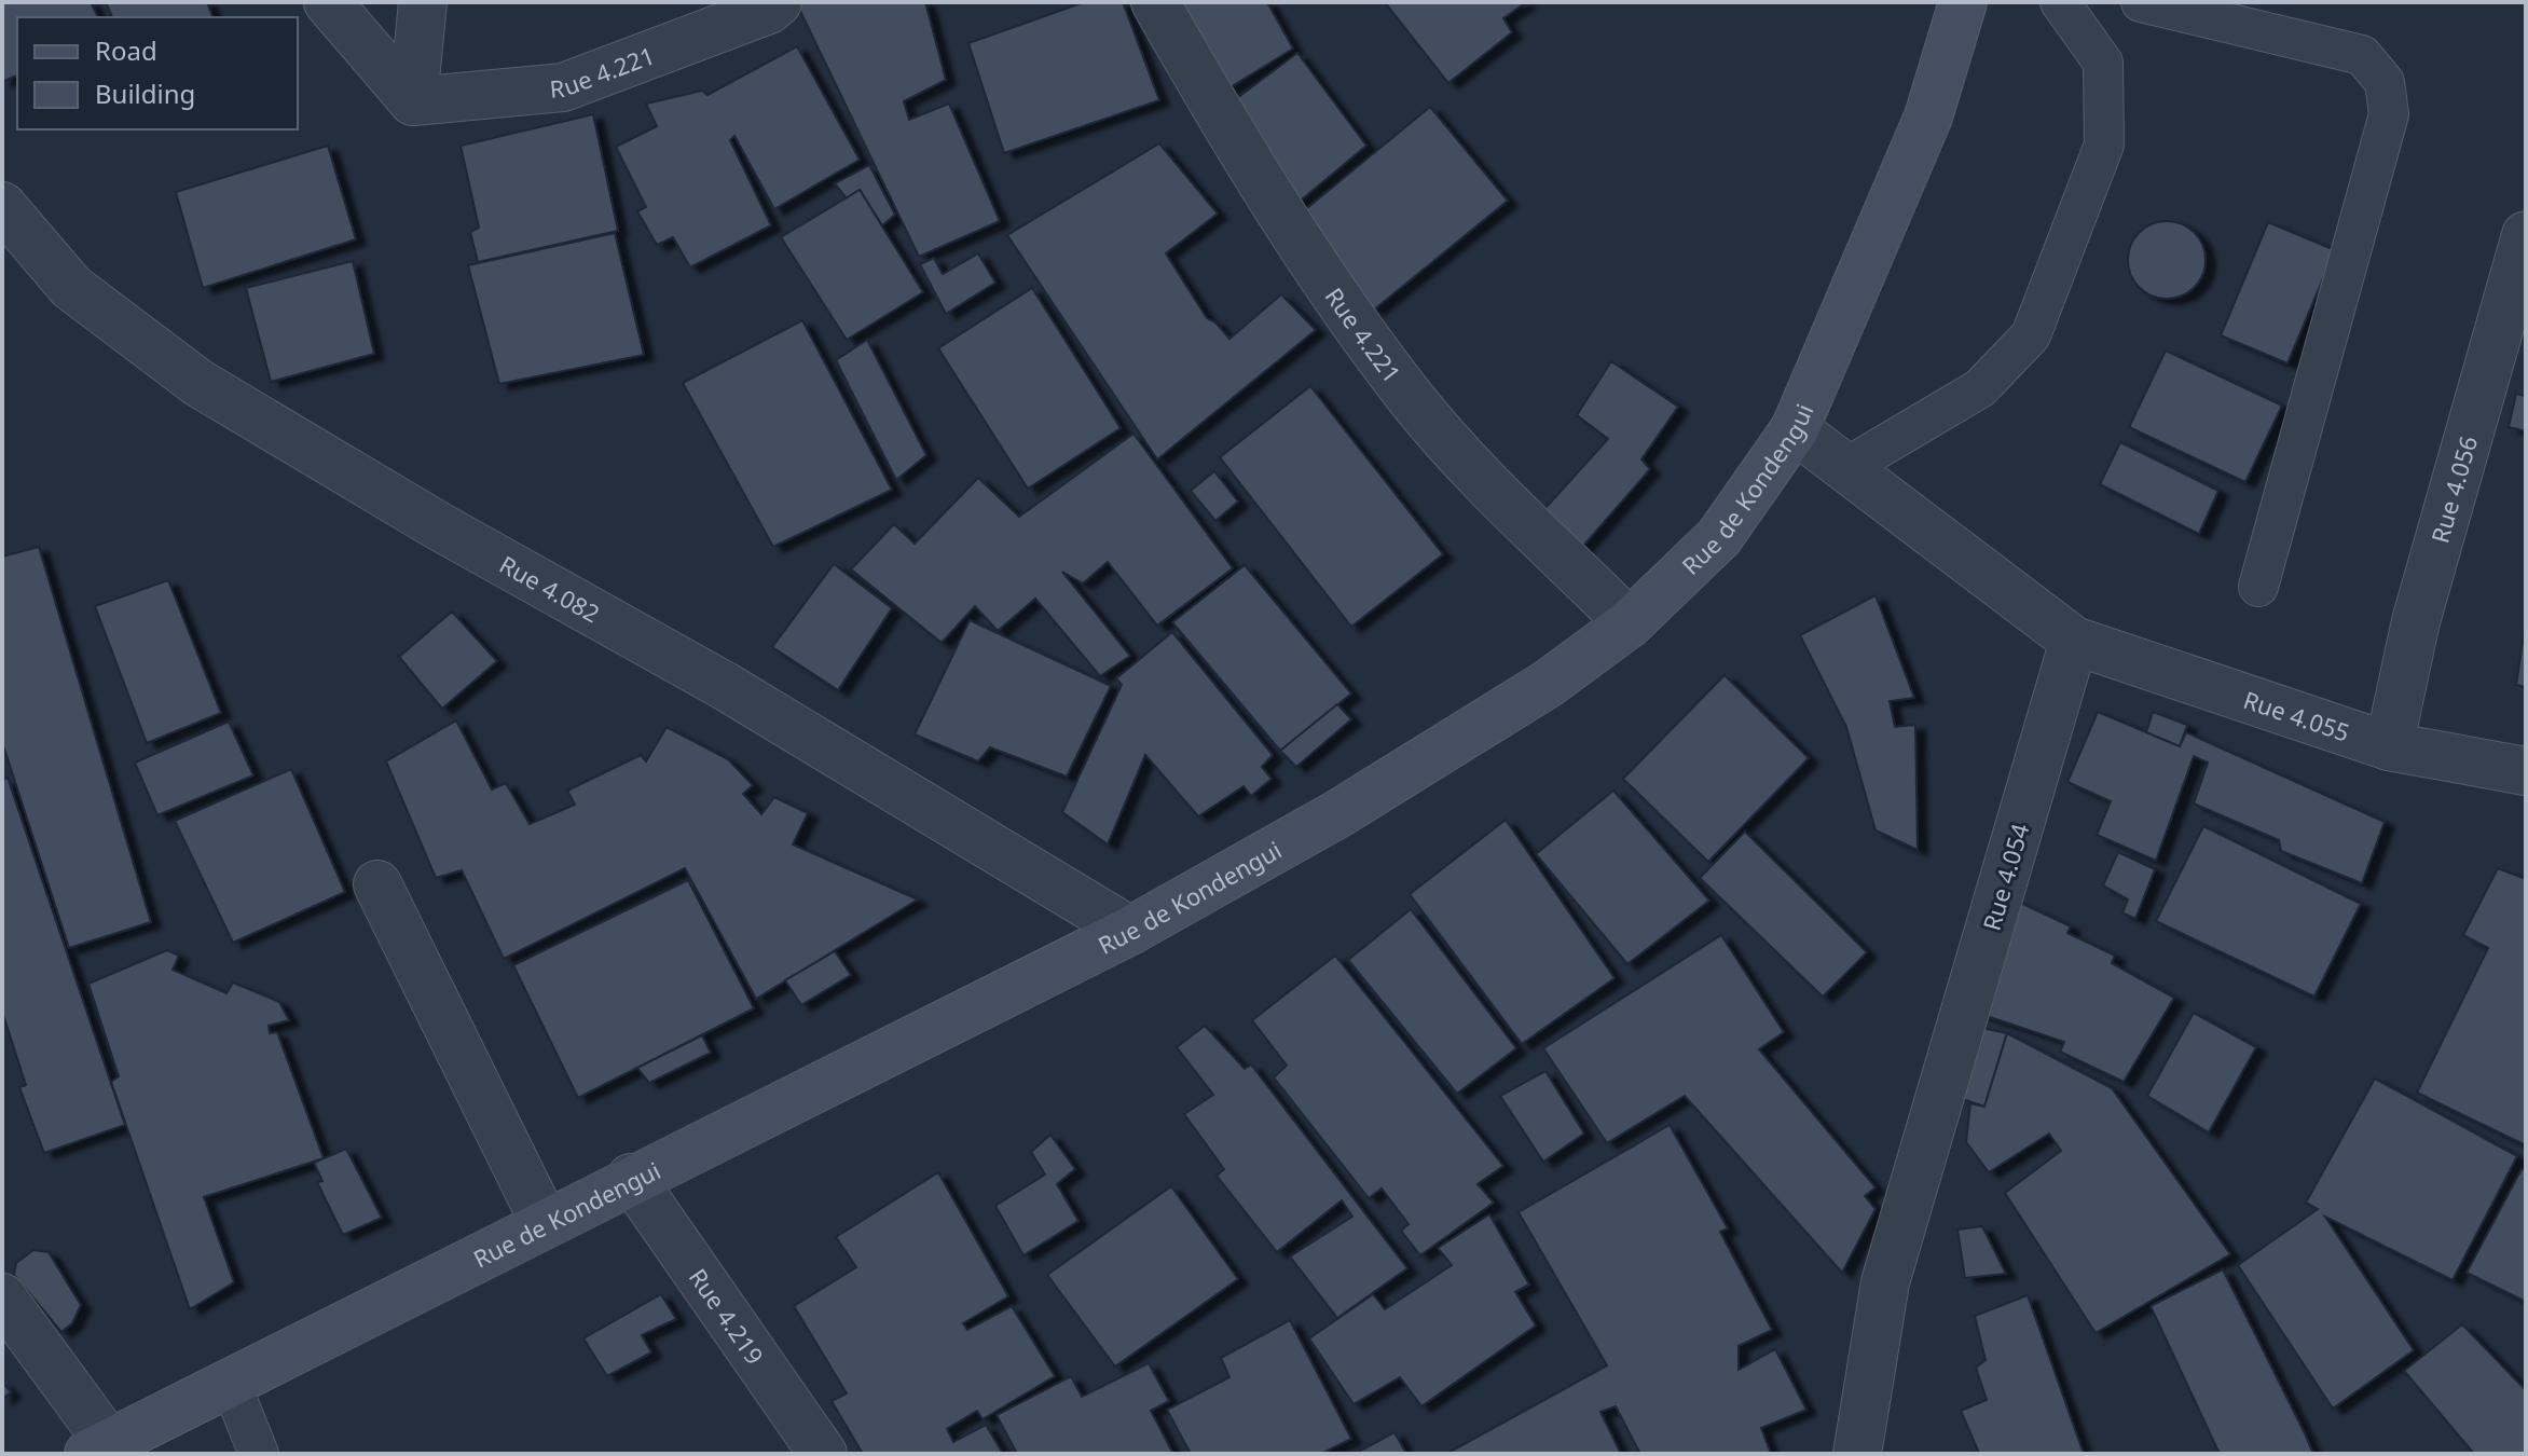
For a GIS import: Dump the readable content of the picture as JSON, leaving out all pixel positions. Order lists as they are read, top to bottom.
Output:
{
  "streets": {
    "main road": ["Rue de Kondengui"],
    "street": [
      "Rue 4.221",
      "Rue 4.056",
      "Rue 4.082",
      "Rue 4.055",
      "Rue 4.054",
      "Rue 4.219"
    ]
  },
  "crossings": [
    ["Rue 4.221", "Rue de Kondengui"],
    ["Rue de Kondengui", "Rue 4.082"],
    ["Rue de Kondengui", "Rue 4.219"],
    ["Rue 4.056", "Rue 4.055"],
    ["Rue 4.055", "Rue 4.054"]
  ],
  "legend": ["Road", "Building"]
}
